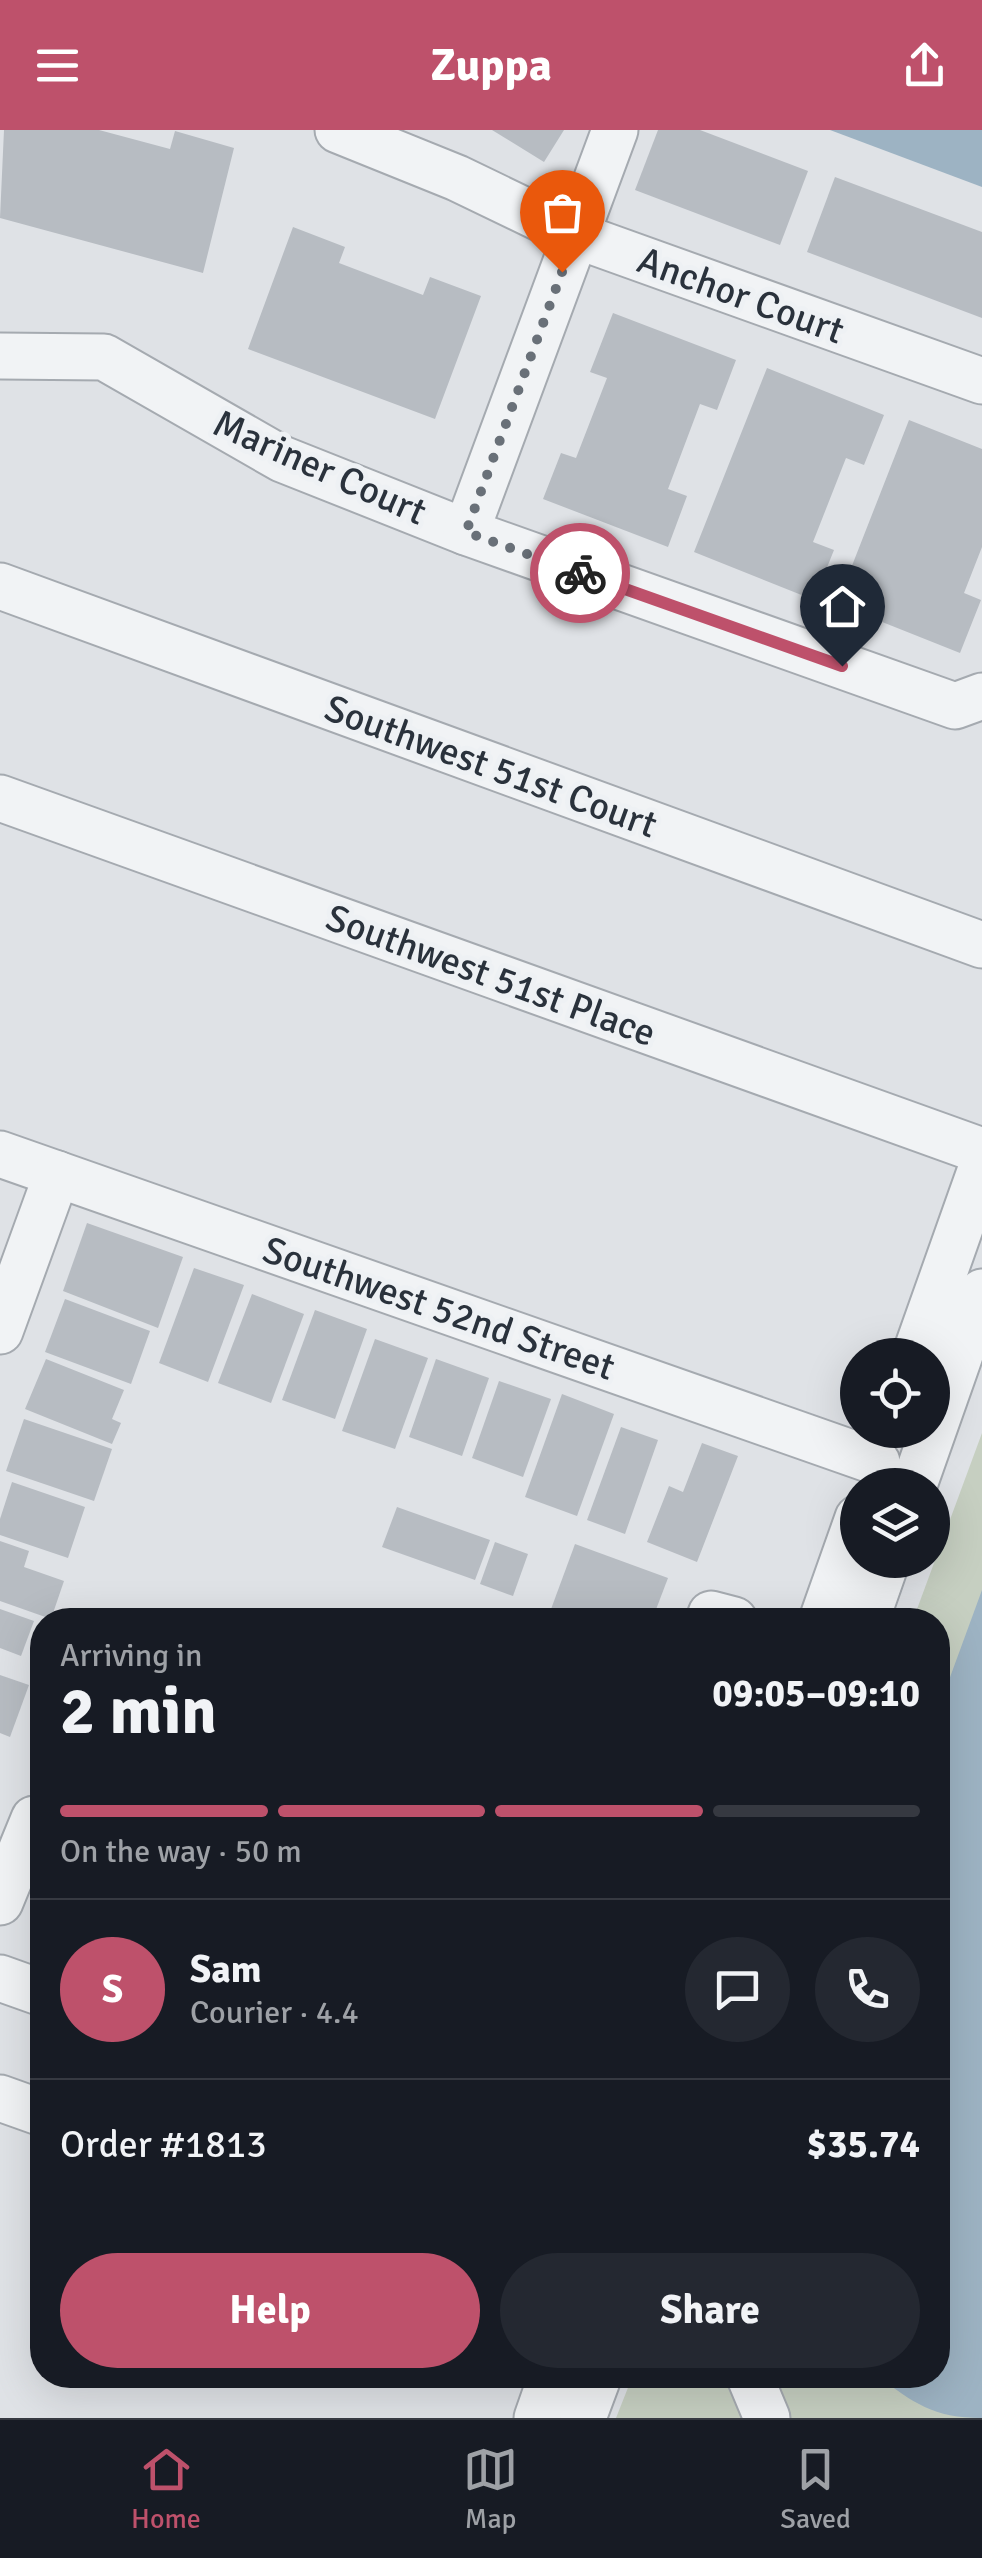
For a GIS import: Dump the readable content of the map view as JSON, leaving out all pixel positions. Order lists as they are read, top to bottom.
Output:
{
  "streets": {
    "street": [
      "Anchor Court",
      "Mariner Court",
      "Southwest 51st Court",
      "Southwest 51st Place",
      "Southwest 52nd Street"
    ]
  },
  "page": {
    "header": "Zuppa",
    "heading": ["2 min", "Arriving in", "09:05–09:10"],
    "panel": [
      "Sam",
      "Courier · 4.4",
      "Order #1813",
      "$35.74"
    ],
    "bar": "On the way · 50 m",
    "round": "S",
    "buttons": ["Help", "Share"],
    "tabs": ["Home", "Map", "Saved"]
  }
}
